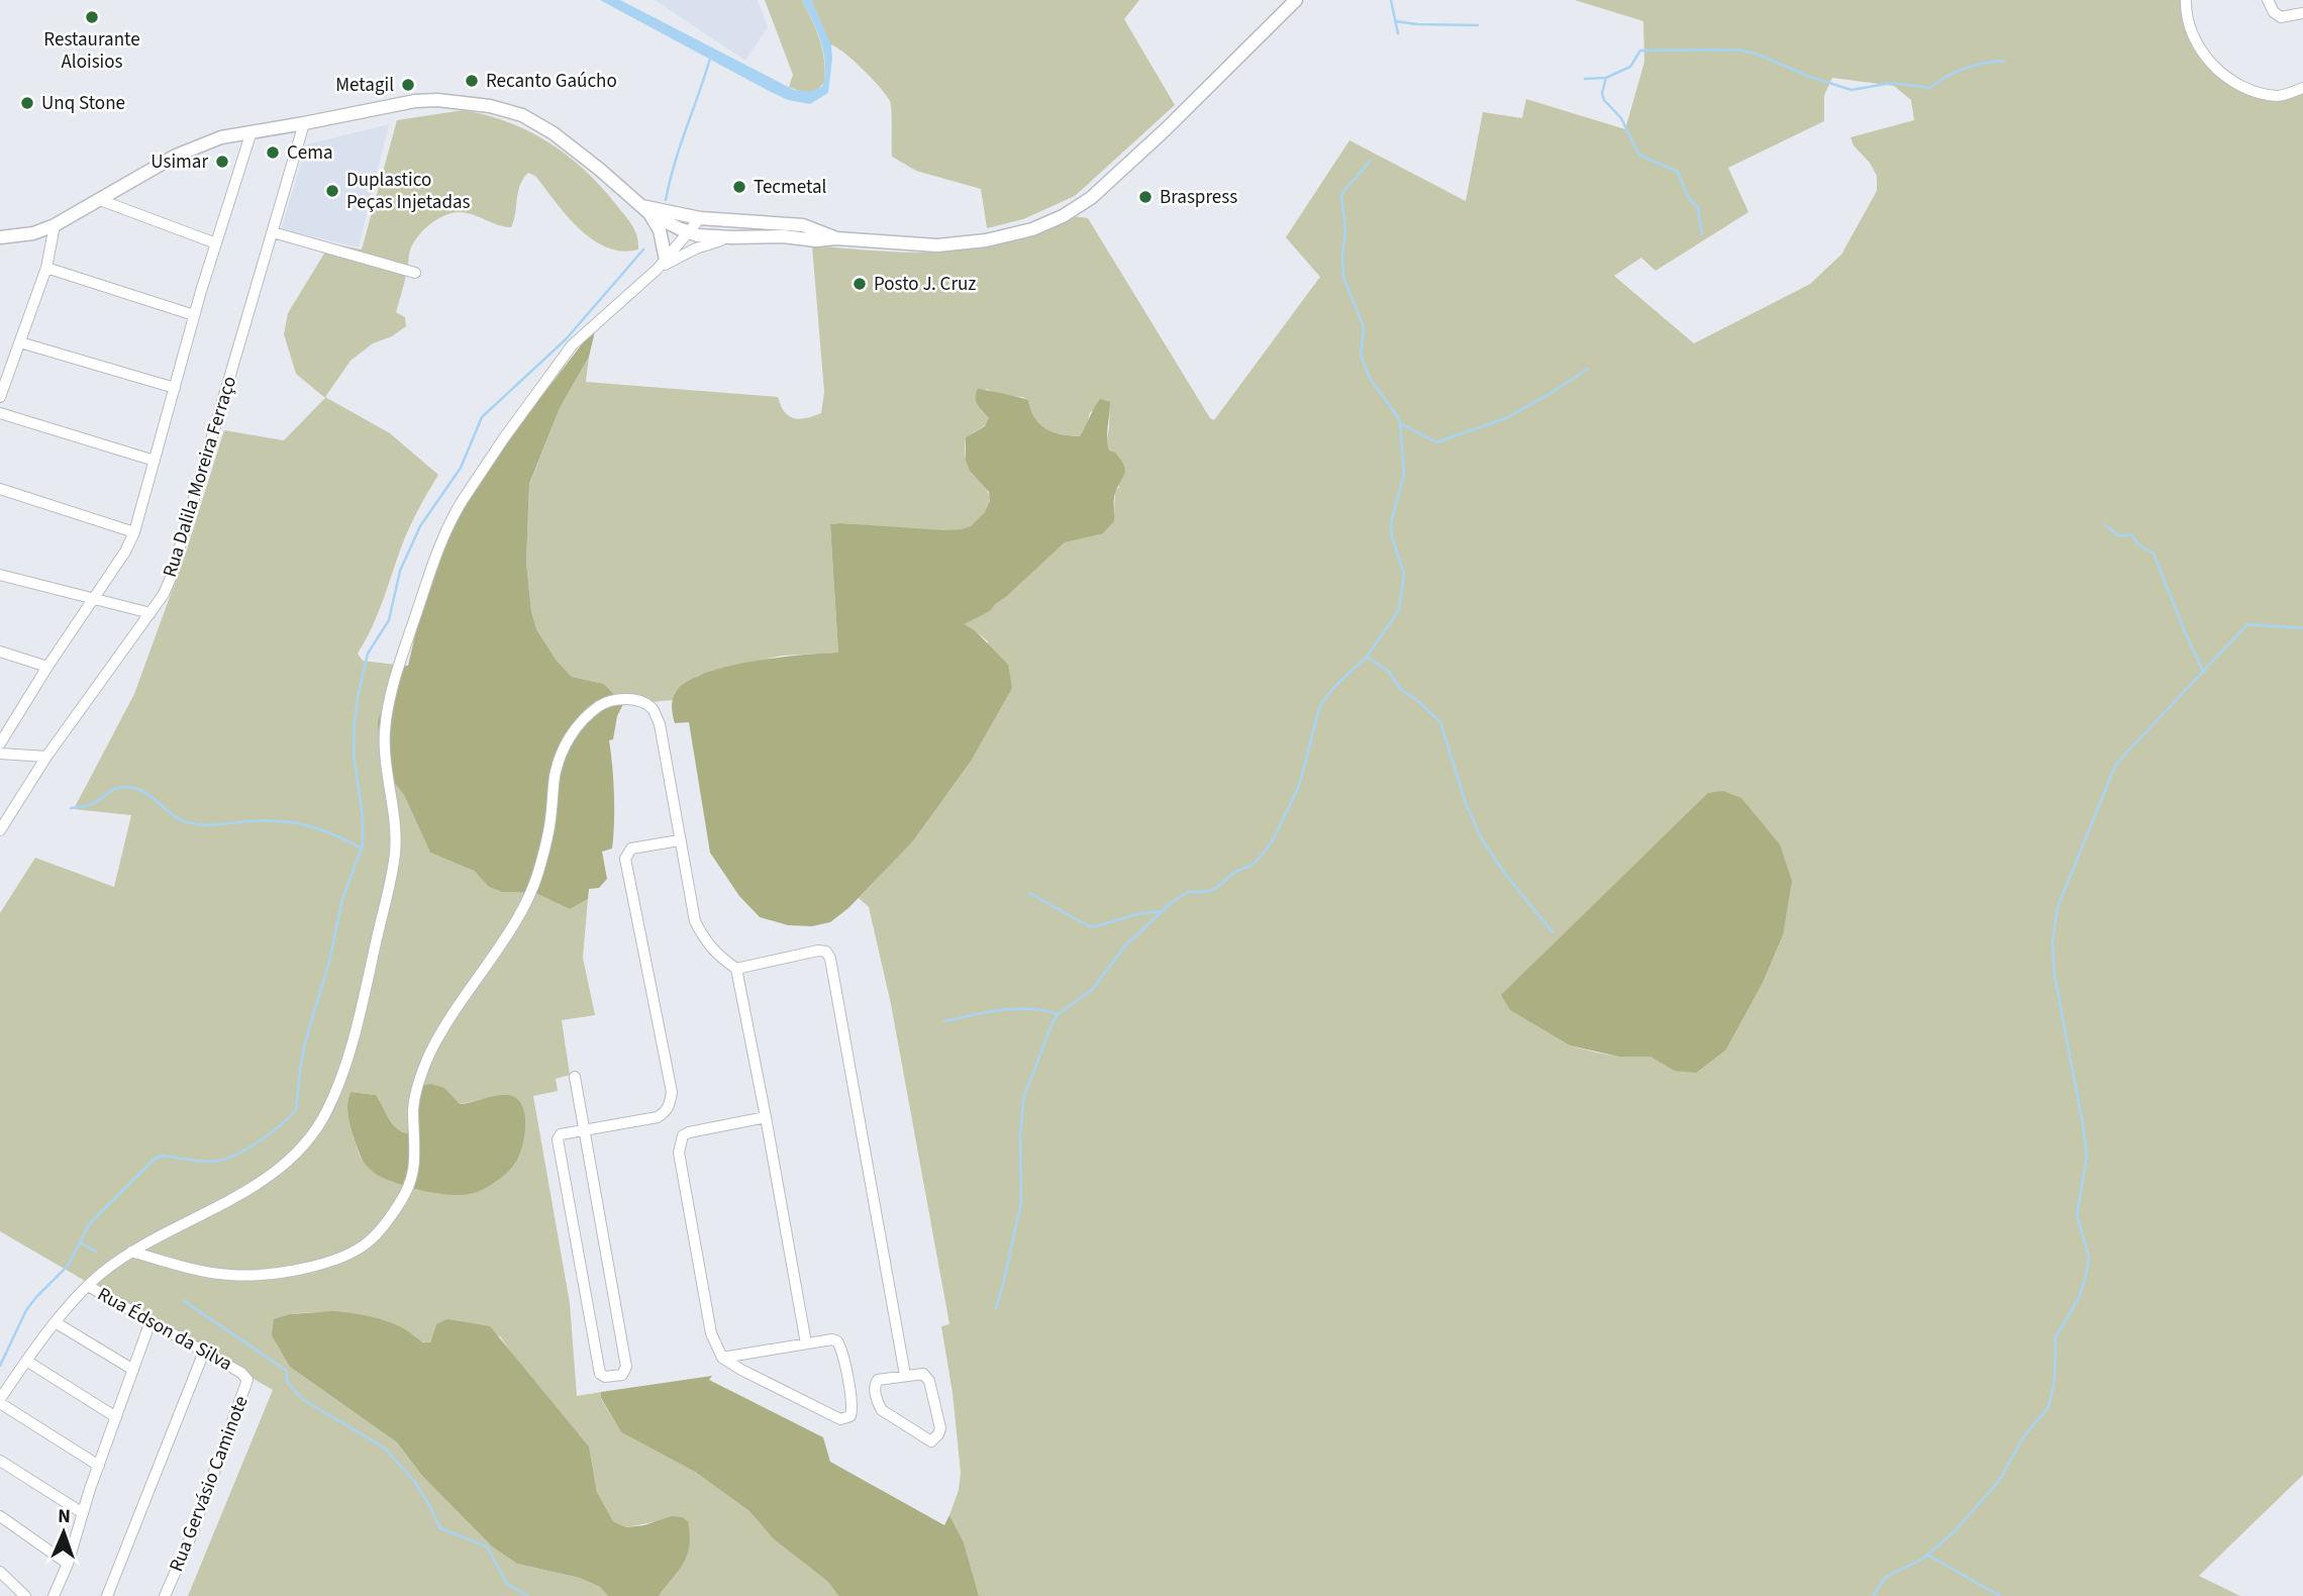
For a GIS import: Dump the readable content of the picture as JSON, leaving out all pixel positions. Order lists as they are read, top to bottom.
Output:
{
  "streets": {
    "street": ["Rua Dalila Moreira Ferraço", "Rua Édson da Silva", "Rua Gervásio Caminote"]
  },
  "crossings": [
    ["Rua Édson da Silva", "Rua Gervásio Caminote"]
  ],
  "places": [
    "Restaurante Aloisios",
    "Recanto Gaúcho",
    "Metagil",
    "Unq Stone",
    "Cema",
    "Usimar",
    "Tecmetal",
    "Duplastico Peças Injetadas",
    "Braspress",
    "Posto J. Cruz"
  ],
  "north": "top"
}
